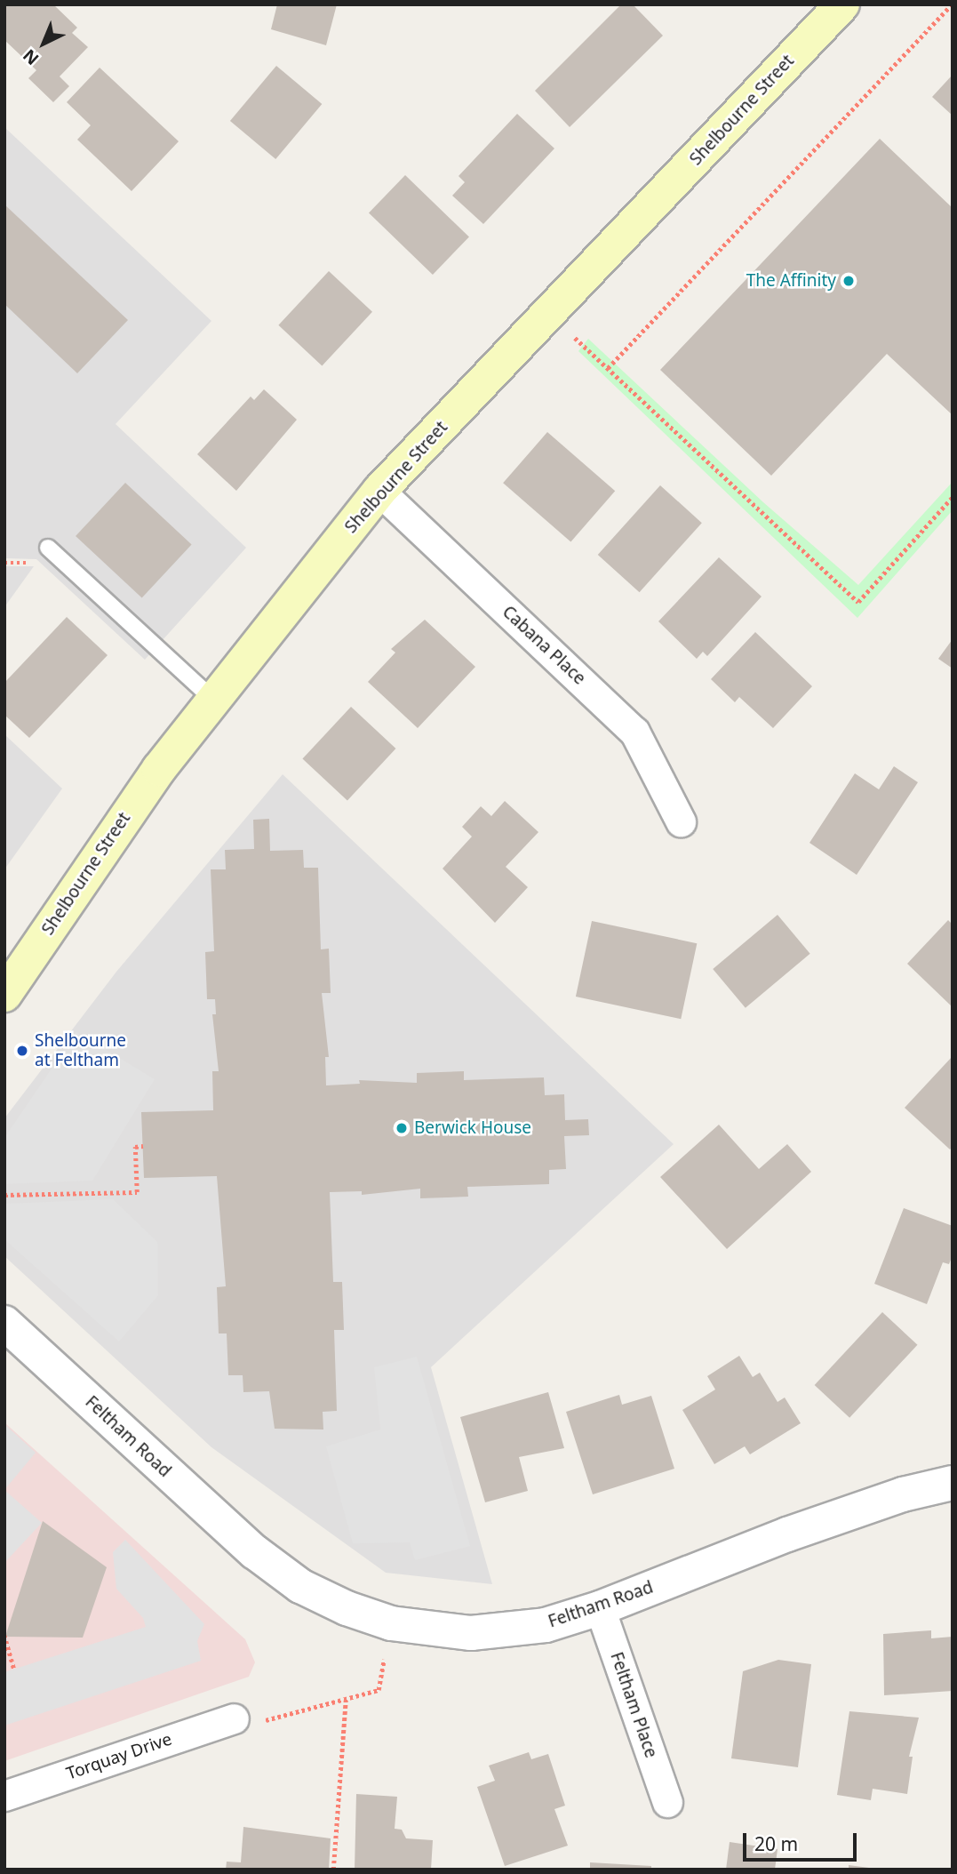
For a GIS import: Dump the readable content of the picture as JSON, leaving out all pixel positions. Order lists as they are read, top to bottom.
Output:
{
  "streets": {
    "main road": ["Shelbourne Street"],
    "street": [
      "Cabana Place",
      "Feltham Road",
      "Feltham Place",
      "Torquay Drive"
    ]
  },
  "crossings": [
    ["Shelbourne Street", "Cabana Place"],
    ["Feltham Road", "Feltham Place"]
  ],
  "places": ["The Affinity", "Shelbourne at Feltham", "Berwick House"],
  "scale_bar": "20 m",
  "north": "bottom left"
}
